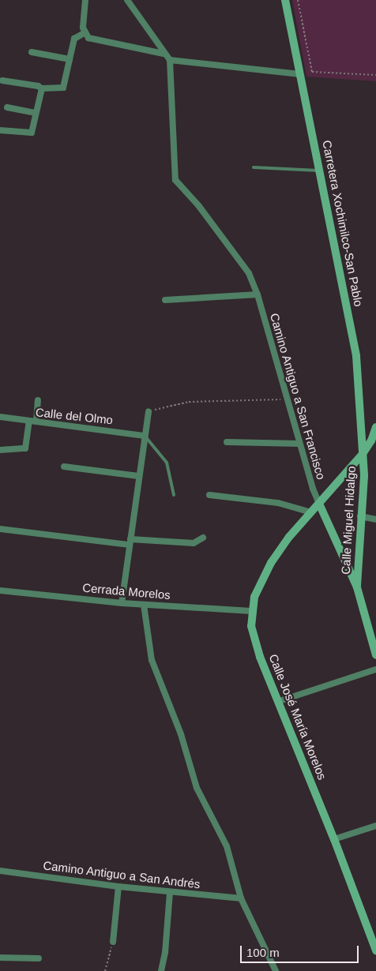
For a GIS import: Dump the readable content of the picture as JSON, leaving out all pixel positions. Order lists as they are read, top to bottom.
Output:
{
  "streets": {
    "main road": ["Carretera Xochimilco-San Pablo", "Calle Miguel Hidalgo", "Calle José María Morelos"],
    "street": [
      "Camino Antiguo a San Francisco",
      "Calle del Olmo",
      "Cerrada Morelos",
      "Camino Antiguo a San Andrés"
    ]
  },
  "crossings": [
    ["Carretera Xochimilco-San Pablo", "Calle Miguel Hidalgo"],
    ["Carretera Xochimilco-San Pablo", "Calle José María Morelos"],
    ["Camino Antiguo a San Francisco", "Calle Miguel Hidalgo"],
    ["Camino Antiguo a San Francisco", "Calle José María Morelos"],
    ["Calle Miguel Hidalgo", "Calle José María Morelos"],
    ["Cerrada Morelos", "Calle José María Morelos"]
  ],
  "scale_bar": "100 m"
}
